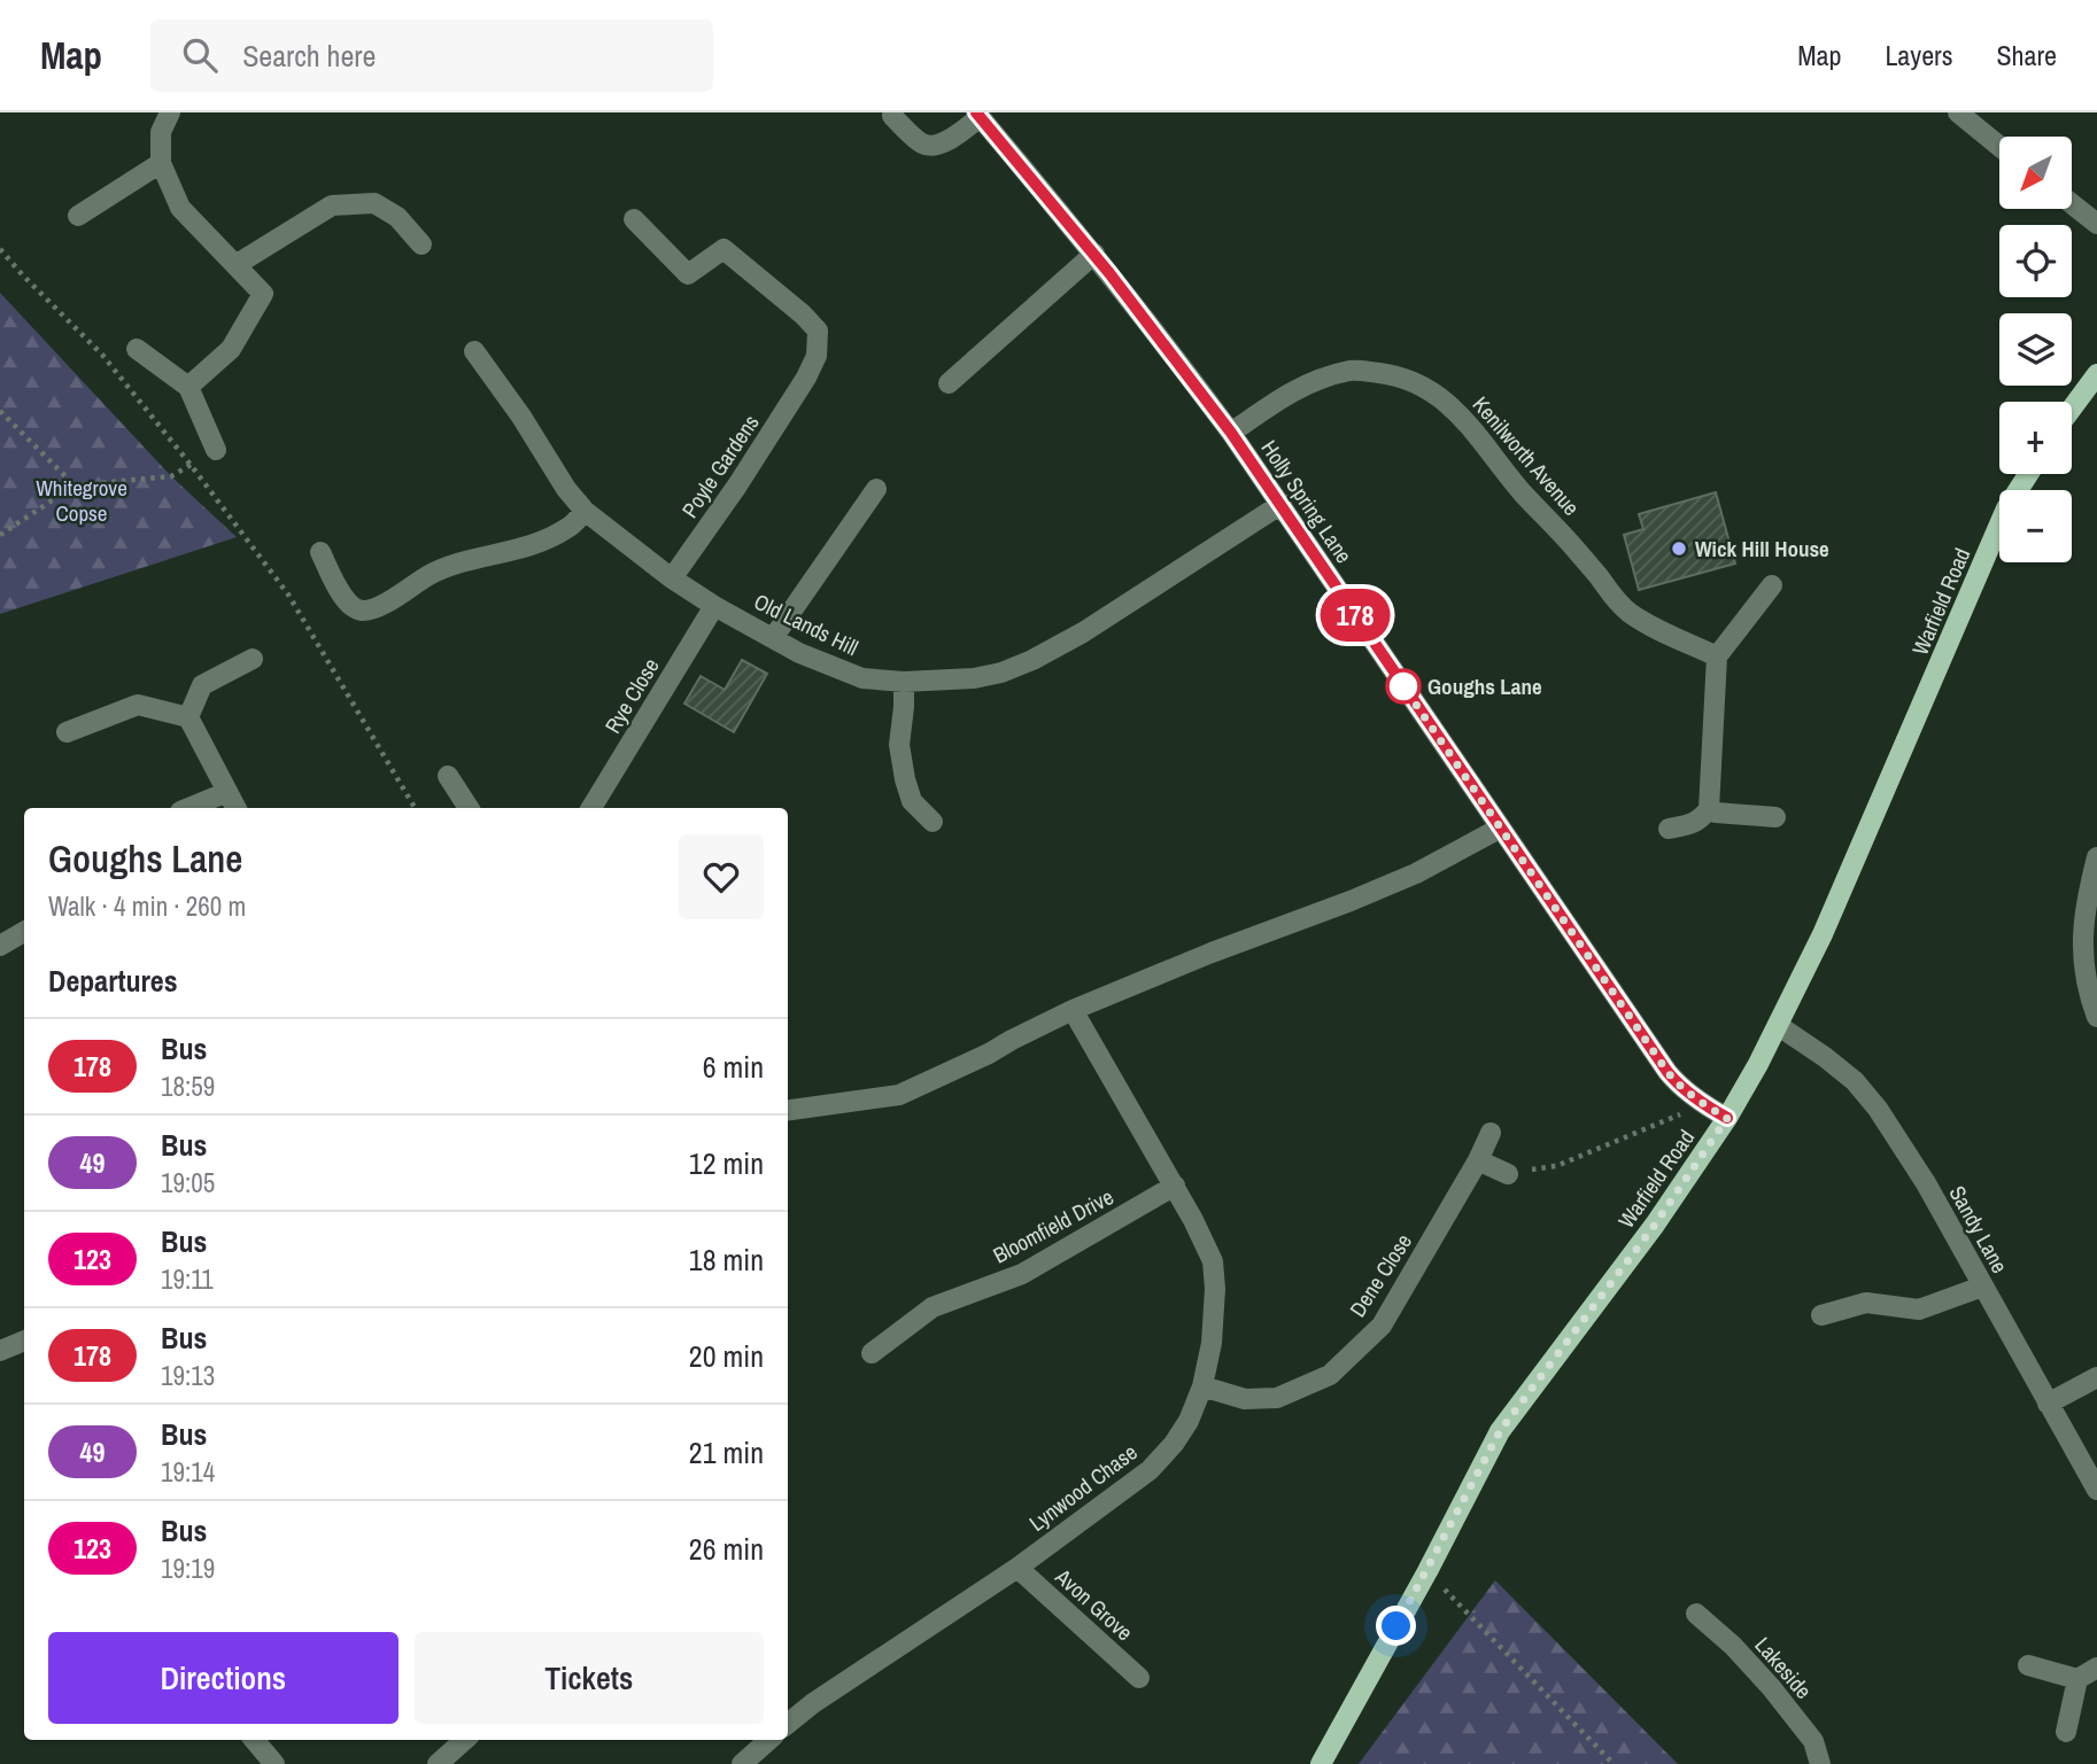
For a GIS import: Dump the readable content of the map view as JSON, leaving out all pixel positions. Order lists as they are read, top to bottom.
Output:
{
  "streets": {
    "main road": ["Warfield Road"],
    "street": [
      "Kenilworth Avenue",
      "Poyle Gardens",
      "Holly Spring Lane",
      "Old Lands Hill",
      "Rye Close",
      "Bloomfield Drive",
      "Sandy Lane",
      "Dene Close",
      "Lynwood Chase",
      "Avon Grove",
      "Lakeside"
    ]
  },
  "crossings": [
    ["Kenilworth Avenue", "Holly Spring Lane"],
    ["Poyle Gardens", "Old Lands Hill"],
    ["Holly Spring Lane", "Warfield Road"],
    ["Holly Spring Lane", "Old Lands Hill"],
    ["Warfield Road", "Sandy Lane"],
    ["Old Lands Hill", "Rye Close"],
    ["Bloomfield Drive", "Lynwood Chase"],
    ["Dene Close", "Lynwood Chase"],
    ["Lynwood Chase", "Avon Grove"]
  ],
  "parks": ["Whitegrove Copse"],
  "places": ["Wick Hill House", "Goughs Lane"],
  "lines": ["bus line 178"],
  "north": "bottom left",
  "page": {
    "header": "Map",
    "search": "Search here",
    "nav": ["Map", "Layers", "Share"],
    "on_map": "178",
    "map_buttons": ["+", "−"],
    "heading": [
      ["Goughs Lane", "Walk · 4 min · 260 m"],
      "Departures"
    ],
    "list": [
      {
        "mark": "178",
        "name": "Bus",
        "note": "18:59",
        "value": "6 min"
      },
      {
        "mark": "49",
        "name": "Bus",
        "note": "19:05",
        "value": "12 min"
      },
      {
        "mark": "123",
        "name": "Bus",
        "note": "19:11",
        "value": "18 min"
      },
      {
        "mark": "178",
        "name": "Bus",
        "note": "19:13",
        "value": "20 min"
      },
      {
        "mark": "49",
        "name": "Bus",
        "note": "19:14",
        "value": "21 min"
      },
      {
        "mark": "123",
        "name": "Bus",
        "note": "19:19",
        "value": "26 min"
      }
    ],
    "buttons": ["Directions", "Tickets"]
  }
}
